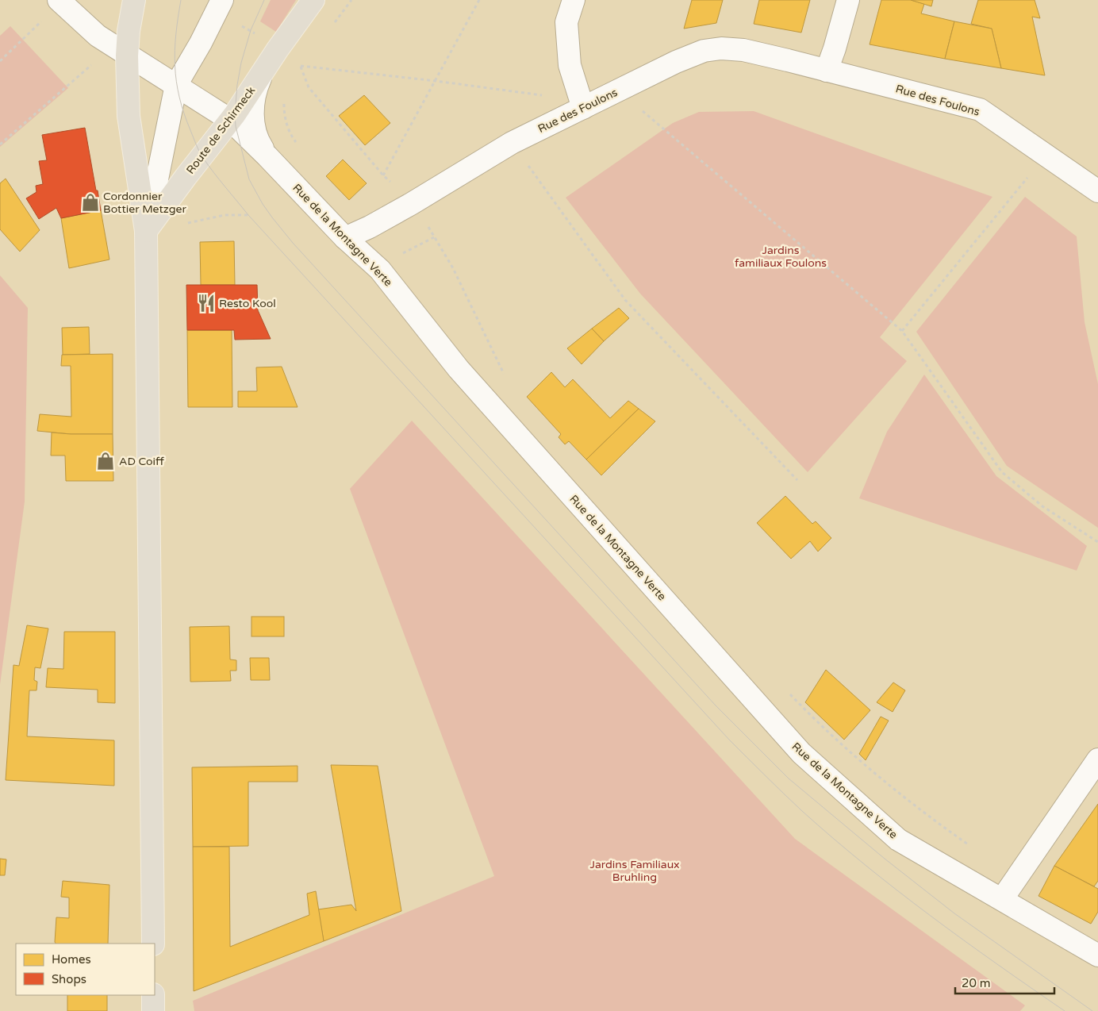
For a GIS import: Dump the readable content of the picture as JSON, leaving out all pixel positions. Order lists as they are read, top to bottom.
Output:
{
  "streets": {
    "main road": ["Route de Schirmeck"],
    "street": ["Rue des Foulons", "Rue de la Montagne Verte"]
  },
  "crossings": [
    ["Rue des Foulons", "Rue de la Montagne Verte"],
    ["Route de Schirmeck", "Rue de la Montagne Verte"]
  ],
  "parks": ["Jardins familiaux Foulons", "Jardins Familiaux Bruhling"],
  "places": {
    "shop": ["Cordonnier Bottier Metzger", "AD Coiff"],
    "restaurant": ["Resto Kool"]
  },
  "legend": ["Homes", "Shops"],
  "scale_bar": "20 m"
}
